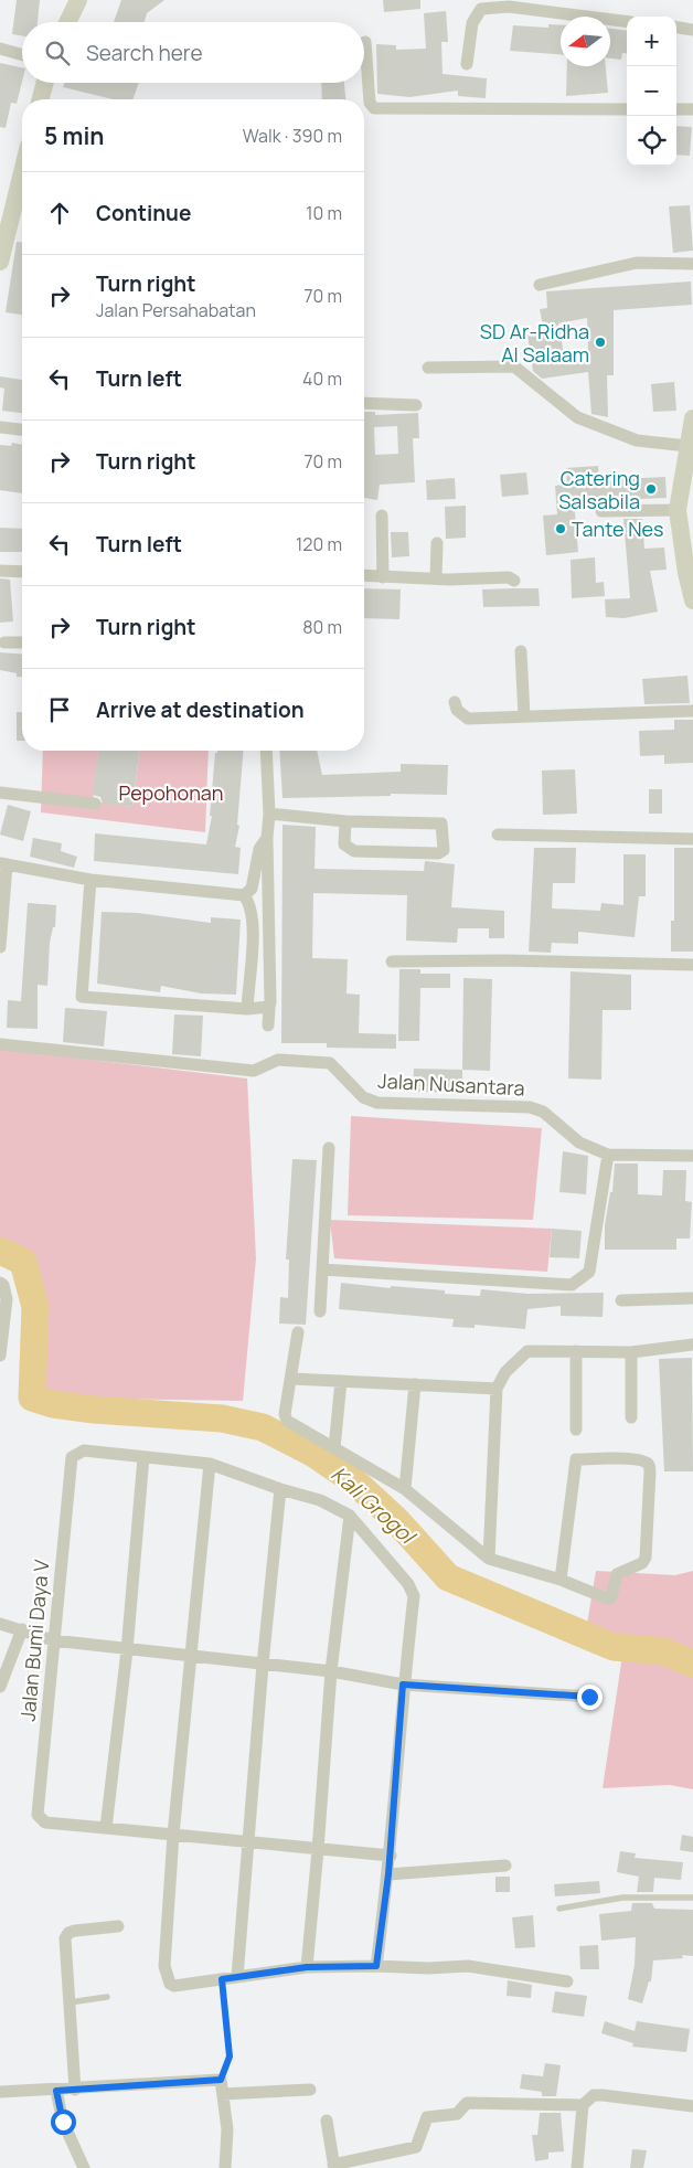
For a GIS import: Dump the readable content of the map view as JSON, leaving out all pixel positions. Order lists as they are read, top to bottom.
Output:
{
  "streets": {
    "street": ["Jalan Nusantara", "Jalan Bumi Daya V"]
  },
  "water": ["Kali Grogol"],
  "parks": ["Pepohonan"],
  "places": ["SD Ar-Ridha Al Salaam", "Catering Salsabila", "Tante Nes"],
  "north": "left",
  "page": {
    "map_buttons": ["+", "−"],
    "search": "Search here",
    "heading": ["5 min", "Walk · 390 m"],
    "list": [
      ["Continue", "10 m"],
      ["Turn right", "Jalan Persahabatan", "70 m"],
      ["Turn left", "40 m"],
      ["Turn right", "70 m"],
      ["Turn left", "120 m"],
      ["Turn right", "80 m"],
      "Arrive at destination"
    ]
  }
}
